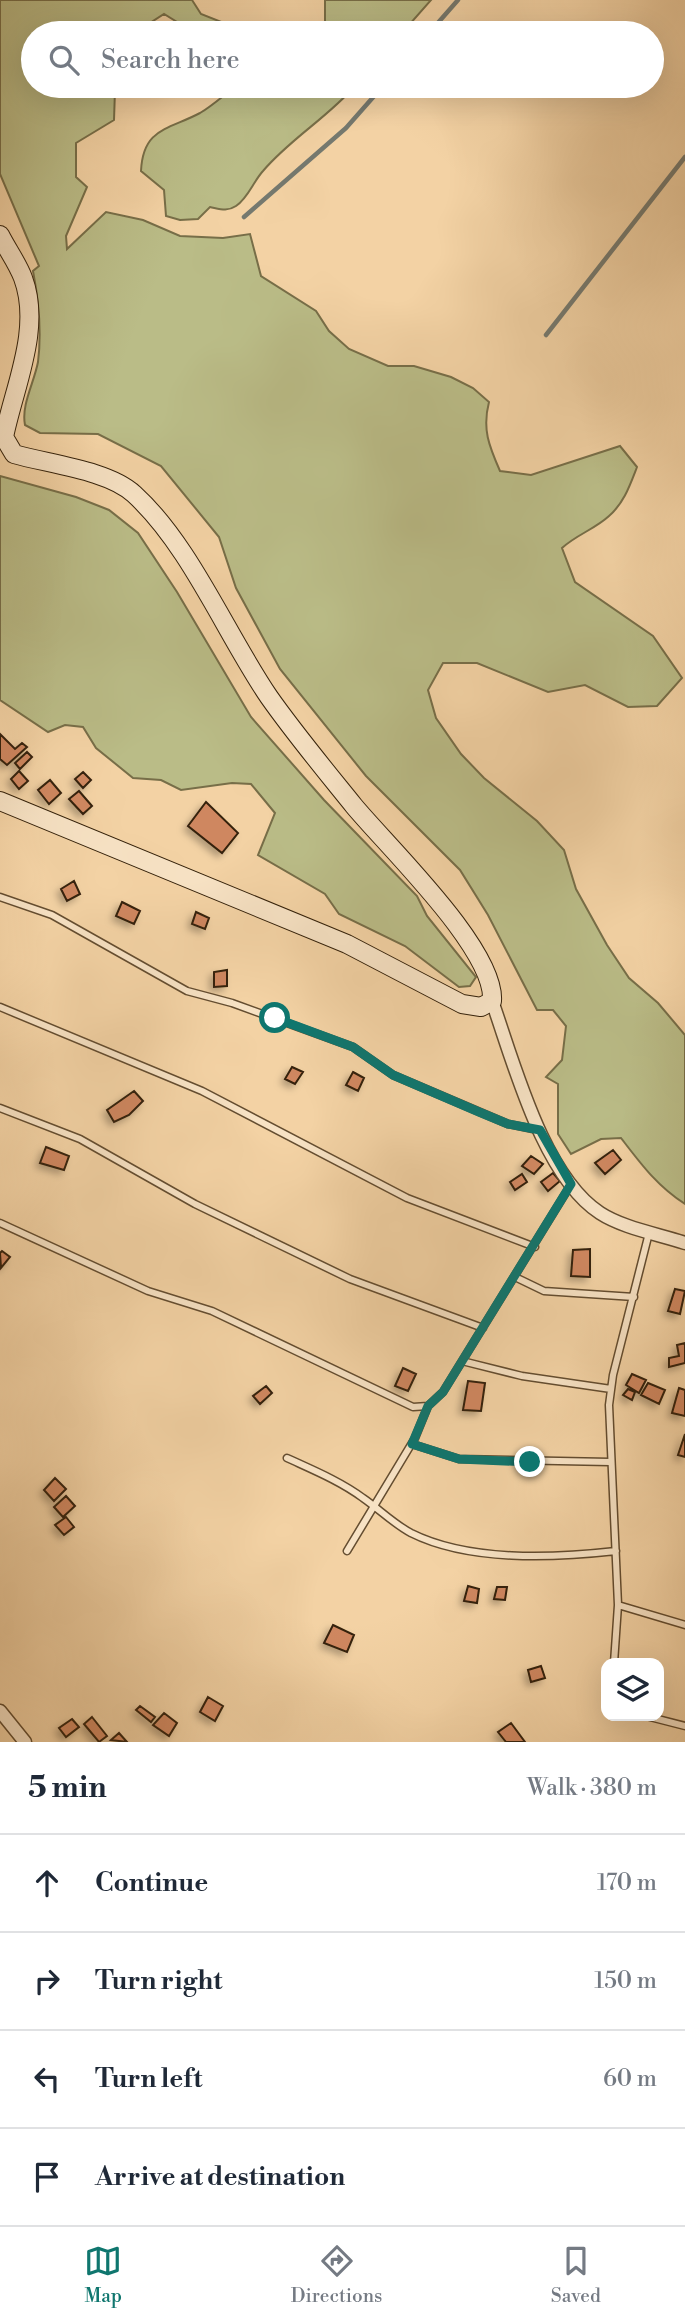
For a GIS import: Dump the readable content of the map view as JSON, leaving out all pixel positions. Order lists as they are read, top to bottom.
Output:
{
  "page": {
    "search": "Search here",
    "heading": ["5 min", "Walk · 380 m"],
    "list": [
      ["Continue", "170 m"],
      ["Turn right", "150 m"],
      ["Turn left", "60 m"],
      "Arrive at destination"
    ],
    "nav": ["Map", "Directions", "Saved"]
  }
}
